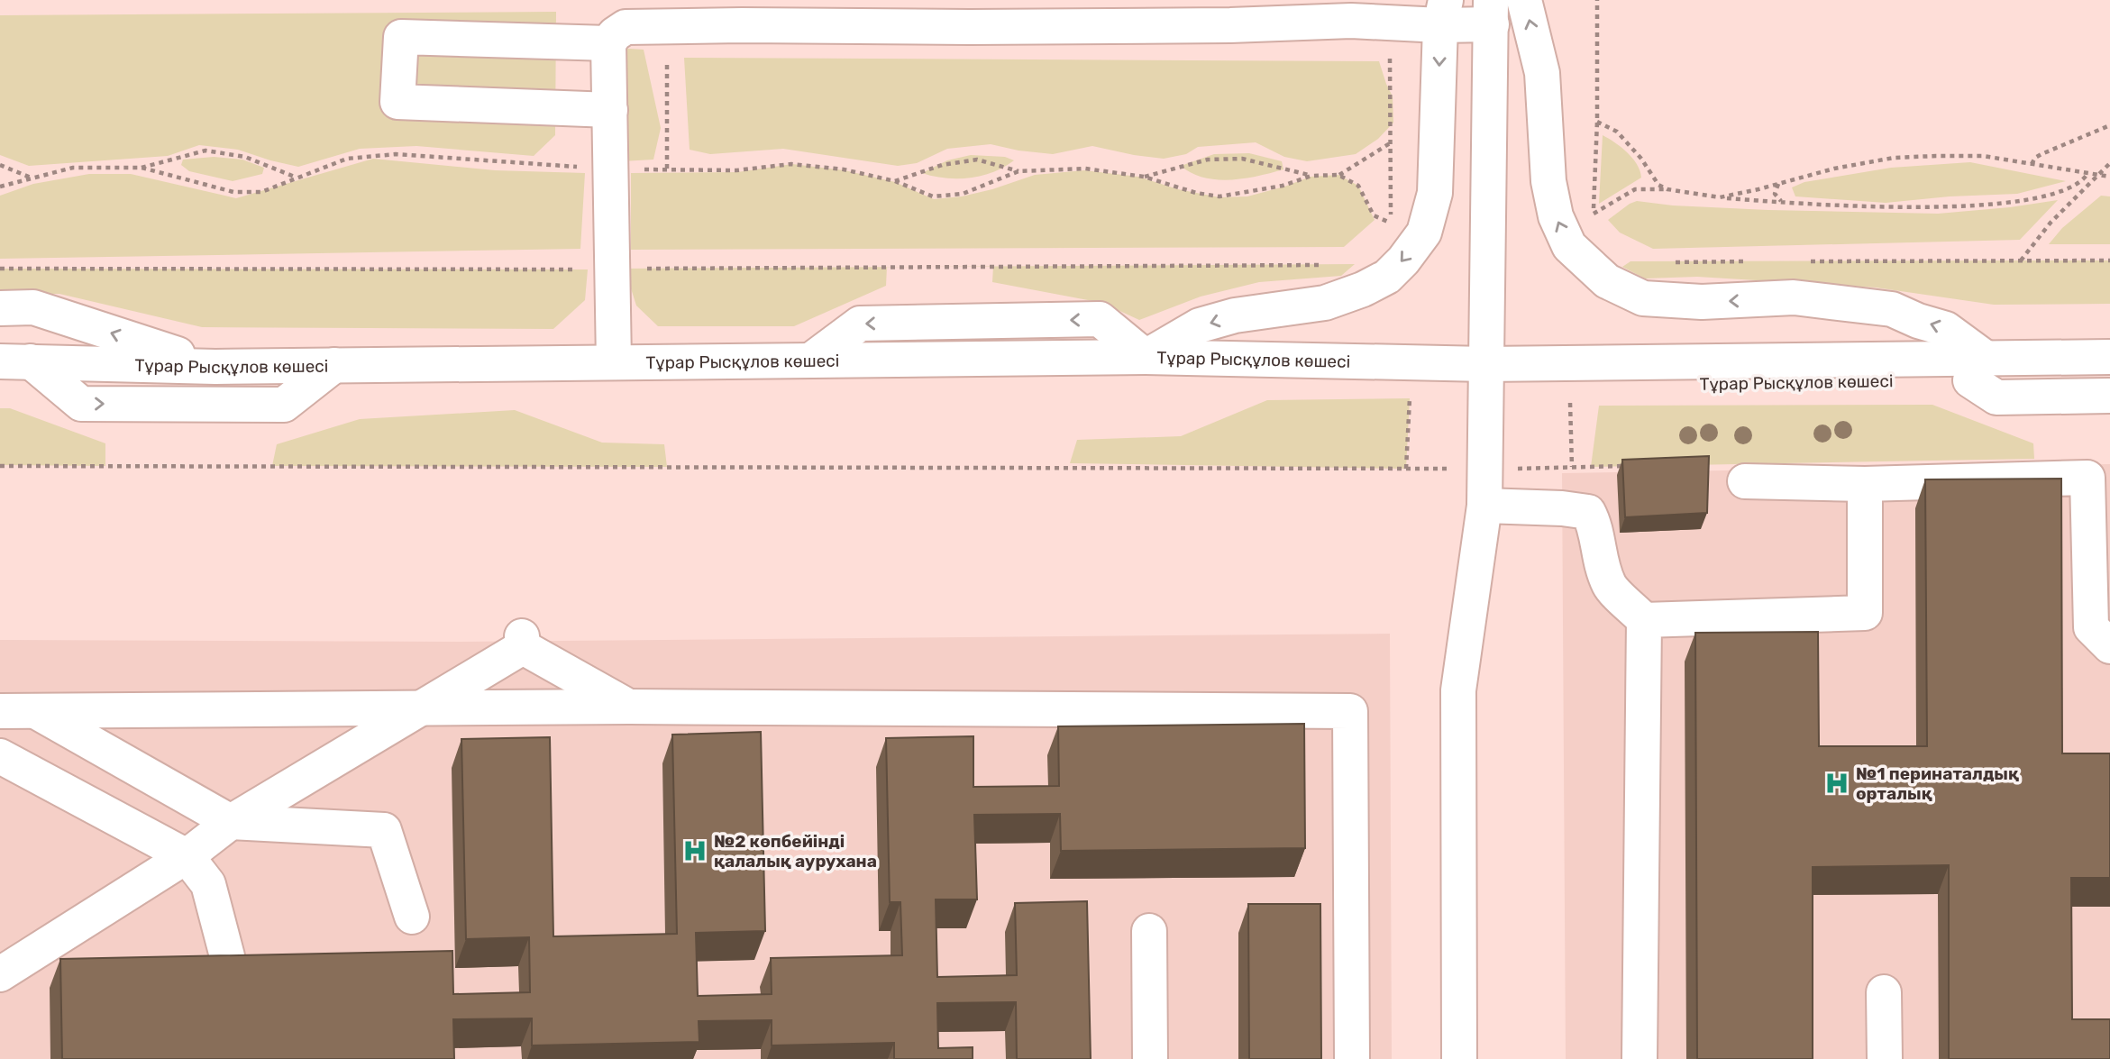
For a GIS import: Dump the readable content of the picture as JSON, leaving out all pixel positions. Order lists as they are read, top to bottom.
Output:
{
  "streets": {
    "street": ["Тұрар Рысқұлов көшесі"]
  },
  "places": {
    "hospital": ["№1 перинаталдық орталық", "№2 көпбейінді қалалық аурухана"]
  }
}
